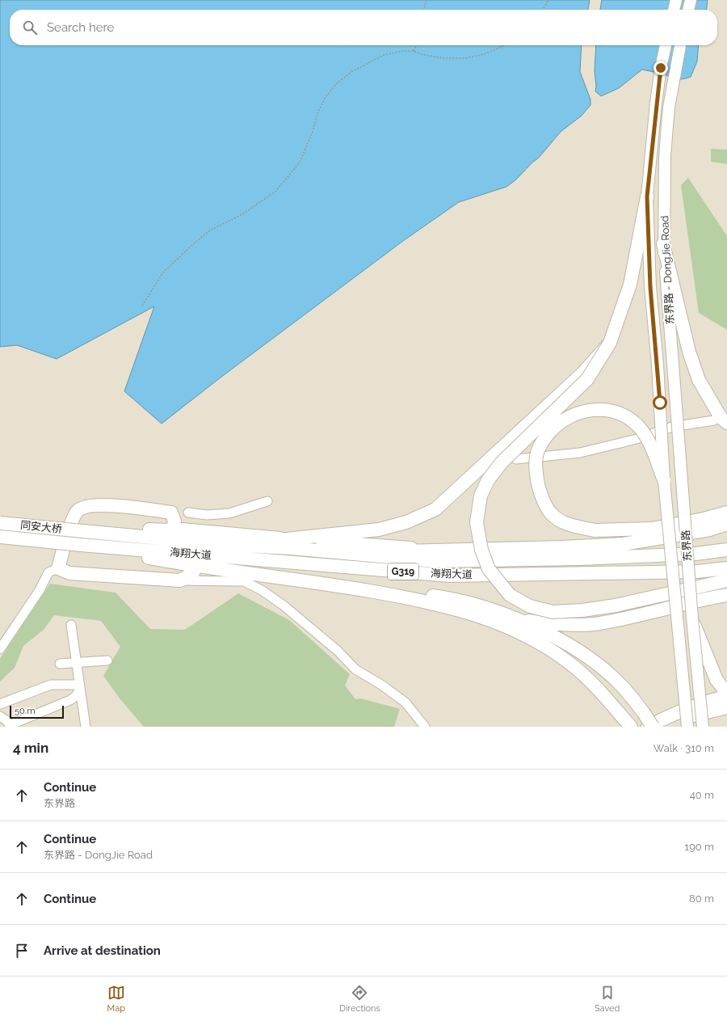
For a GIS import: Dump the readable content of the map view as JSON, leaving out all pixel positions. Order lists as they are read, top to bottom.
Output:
{
  "streets": {
    "highway": ["同安大桥", "海翔大道", "G319"],
    "main road": ["东界路 - DongJie Road", "东界路"]
  },
  "crossings": [
    ["东界路 - DongJie Road", "东界路"],
    ["同安大桥", "海翔大道"]
  ],
  "scale_bar": "50 m",
  "page": {
    "search": "Search here",
    "scale": "50 m",
    "heading": ["4 min", "Walk · 310 m"],
    "list": [
      ["Continue", "东界路", "40 m"],
      ["Continue", "东界路 - DongJie Road", "190 m"],
      ["Continue", "80 m"],
      "Arrive at destination"
    ],
    "nav": ["Map", "Directions", "Saved"]
  }
}
